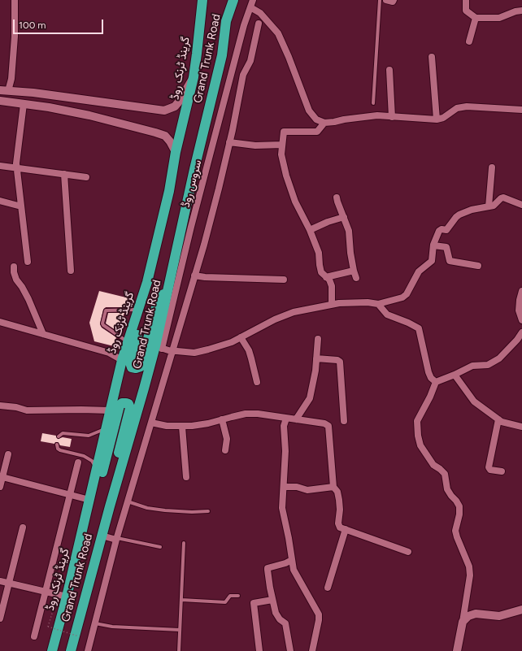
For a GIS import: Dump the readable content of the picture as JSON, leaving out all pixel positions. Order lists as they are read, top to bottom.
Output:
{
  "streets": {
    "highway": ["Grand Trunk Road", "گرینڈ ٹرنک روڈ"],
    "street": ["سروس روڈ"]
  },
  "crossings": [
    ["Grand Trunk Road", "سروس روڈ"]
  ],
  "scale_bar": "100 m"
}
